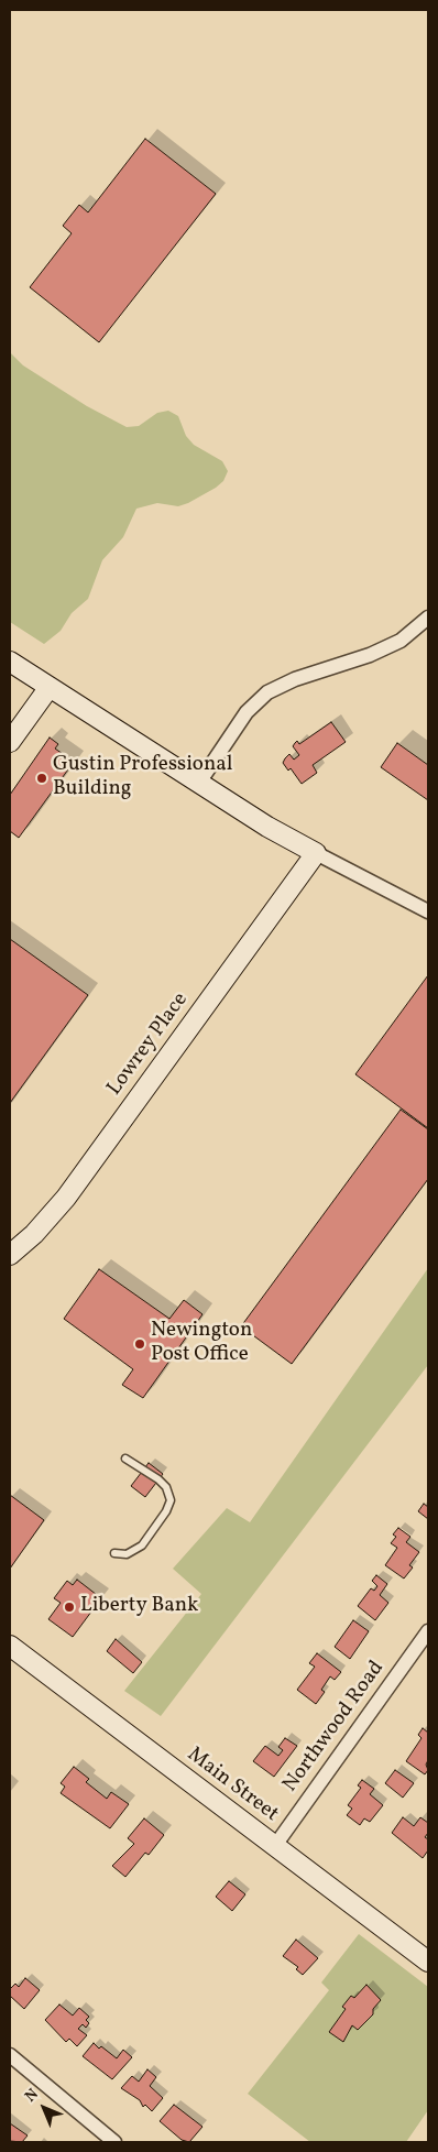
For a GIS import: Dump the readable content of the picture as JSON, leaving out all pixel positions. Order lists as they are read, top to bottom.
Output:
{
  "streets": {
    "street": ["Lowrey Place", "Northwood Road", "Main Street"]
  },
  "crossings": [
    ["Northwood Road", "Main Street"]
  ],
  "places": ["Gustin Professional Building", "Newington Post Office", "Liberty Bank"],
  "north": "top left"
}
